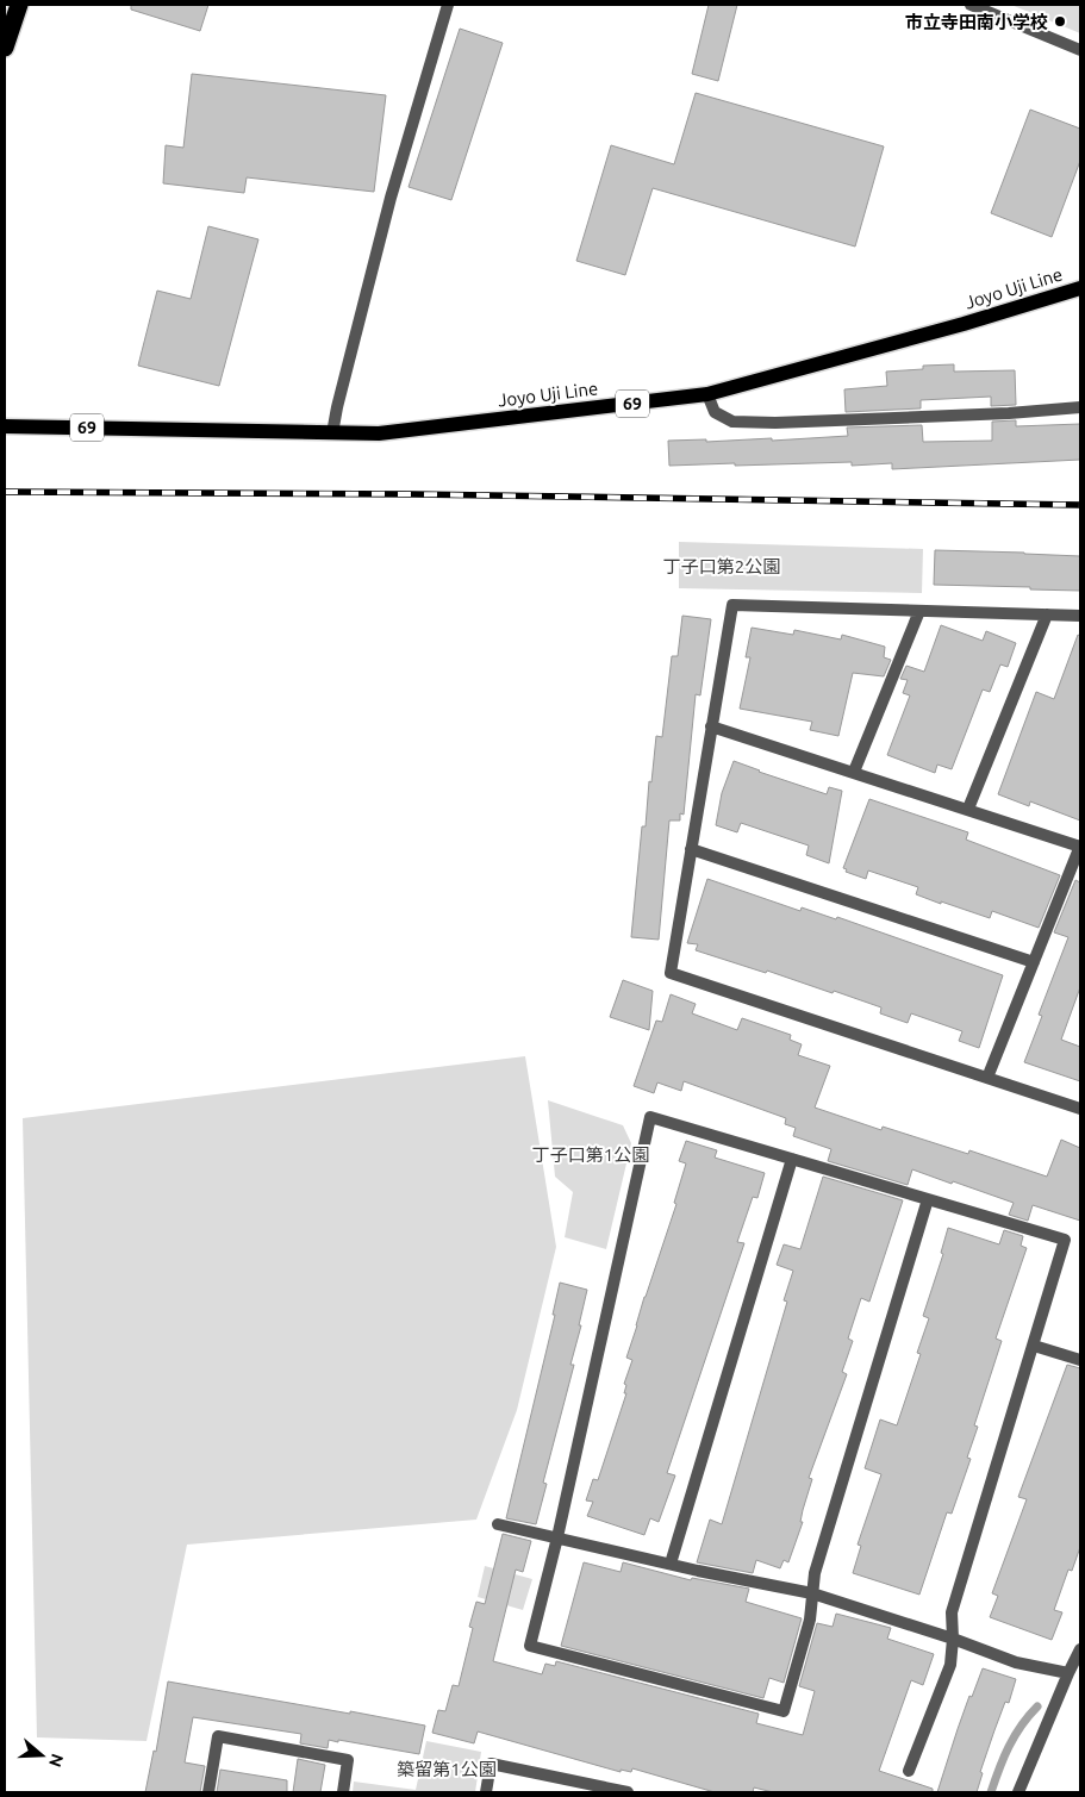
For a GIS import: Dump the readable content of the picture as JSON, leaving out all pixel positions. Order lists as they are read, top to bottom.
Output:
{
  "streets": {
    "main road": ["Joyo Uji Line", "69"]
  },
  "parks": ["丁子口第2公園", "丁子口第1公園", "築留第1公園"],
  "places": ["市立寺田南小学校"],
  "north": "right"
}
